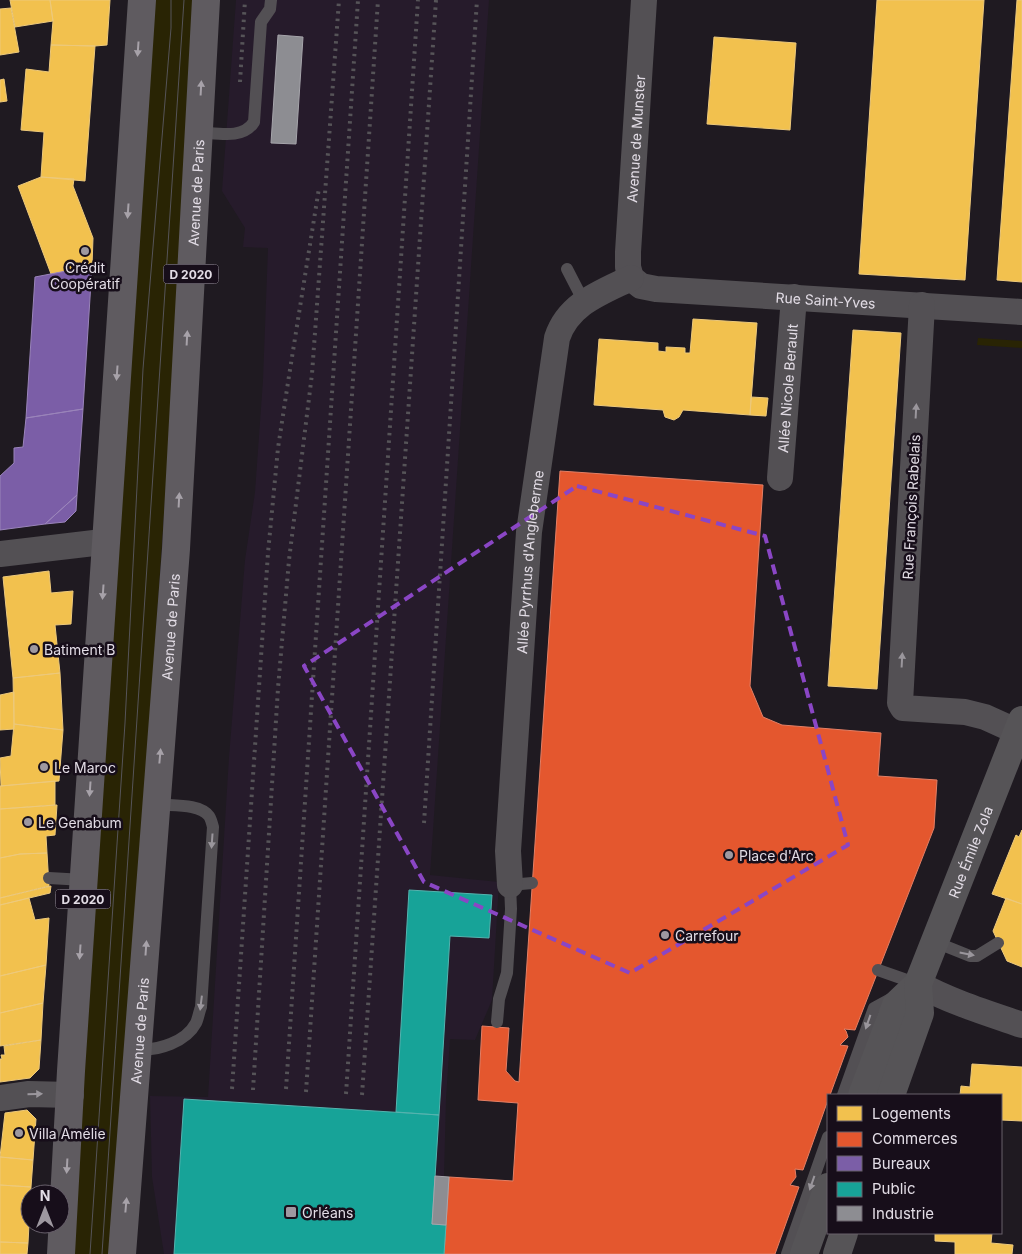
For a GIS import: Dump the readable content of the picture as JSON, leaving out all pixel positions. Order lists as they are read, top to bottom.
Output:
{
  "streets": {
    "main road": ["Avenue de Paris", "D 2020"],
    "street": [
      "Avenue de Munster",
      "Rue Saint-Yves",
      "Allée Nicole Berault",
      "Rue François Rabelais",
      "Allée Pyrrhus d'Angleberme",
      "Rue Émile Zola"
    ]
  },
  "crossings": [
    ["Avenue de Munster", "Rue Saint-Yves"],
    ["Avenue de Munster", "Allée Pyrrhus d'Angleberme"],
    ["Rue Saint-Yves", "Allée Nicole Berault"],
    ["Rue Saint-Yves", "Rue François Rabelais"],
    ["Rue Saint-Yves", "Allée Pyrrhus d'Angleberme"],
    ["Rue François Rabelais", "Rue Émile Zola"]
  ],
  "one_way": ["Rue François Rabelais"],
  "places": {
    "other": [
      "Crédit Coopératif",
      "Batiment B",
      "Le Maroc",
      "Le Genabum",
      "Place d'Arc",
      "Carrefour",
      "Villa Amélie"
    ],
    "transit": ["Orléans"]
  },
  "legend": [
    "Logements",
    "Commerces",
    "Bureaux",
    "Public",
    "Industrie"
  ],
  "north": "top"
}
